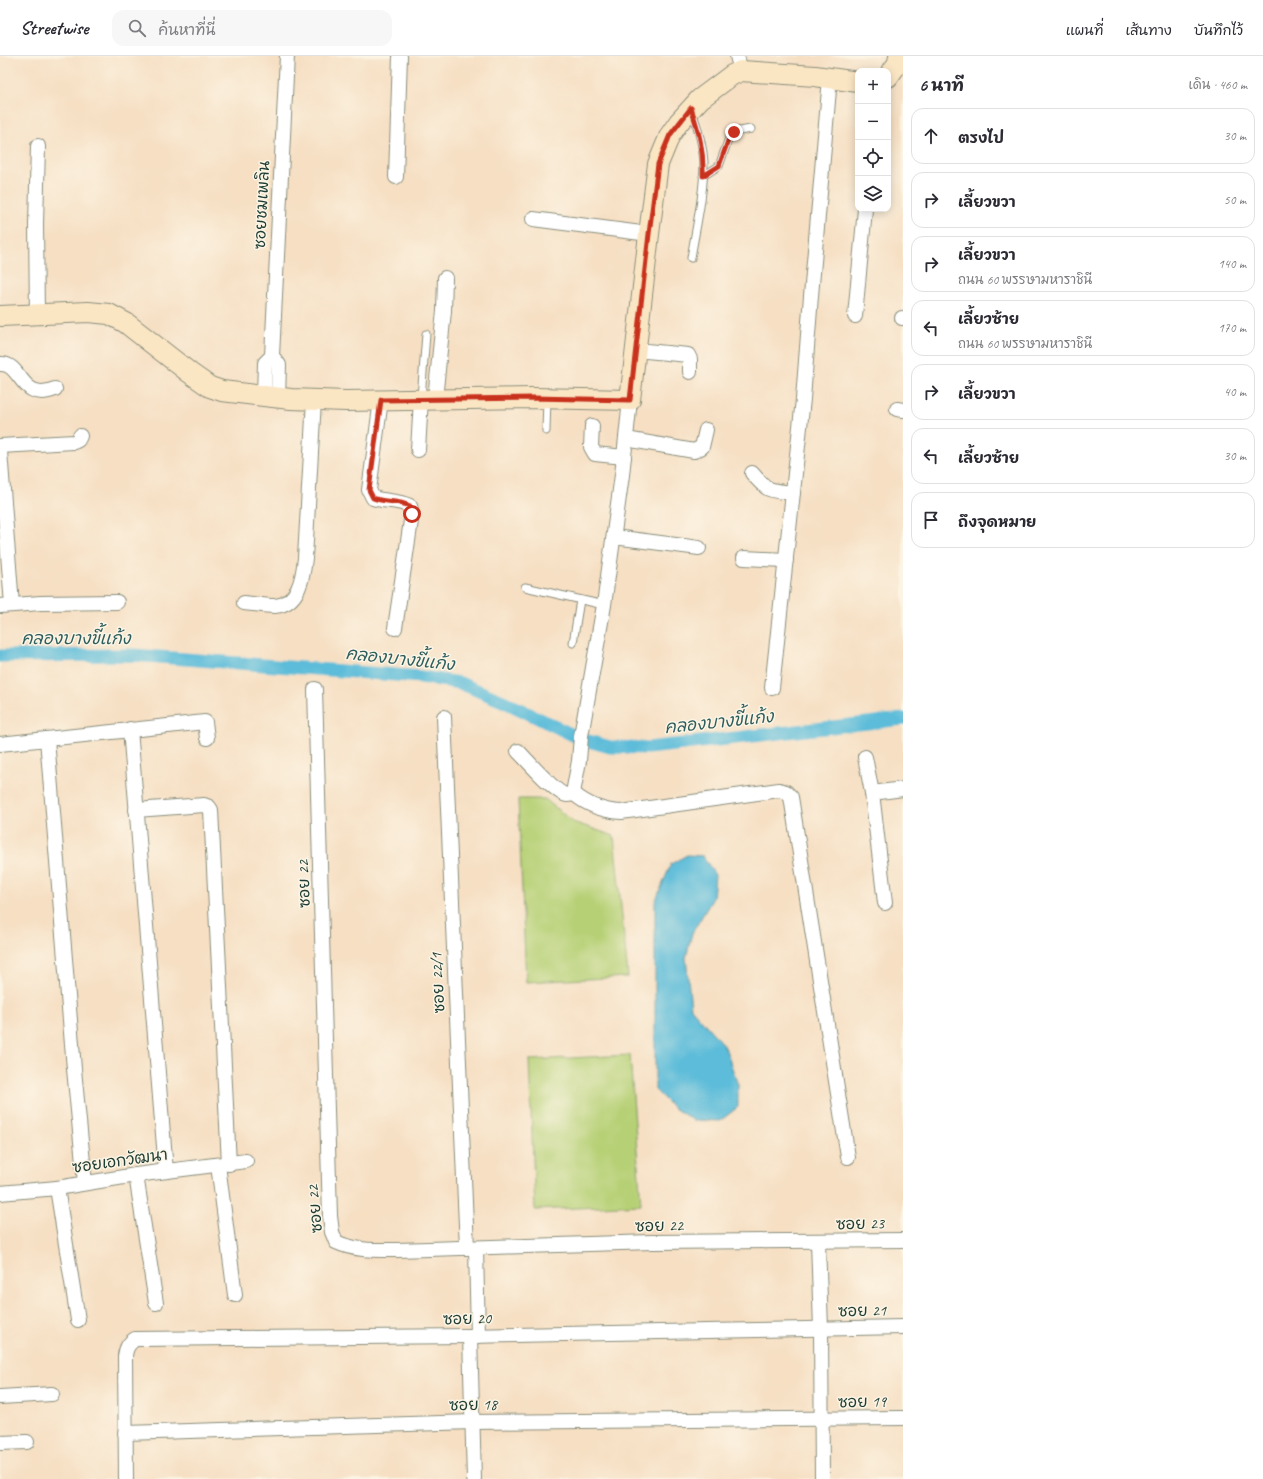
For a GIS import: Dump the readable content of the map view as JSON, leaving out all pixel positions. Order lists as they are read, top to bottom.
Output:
{
  "streets": {
    "street": [
      "ซอยชมเพลิน",
      "ซอย 22",
      "ซอย 22/1",
      "ซอยเอกวัฒนา",
      "ซอย 23",
      "ซอย 21",
      "ซอย 20",
      "ซอย 19",
      "ซอย 18"
    ]
  },
  "crossings": [
    ["ซอย 22", "ซอย 22/1"],
    ["ซอย 22", "ซอย 23"],
    ["ซอย 22/1", "ซอย 20"],
    ["ซอย 22/1", "ซอย 18"],
    ["ซอย 21", "ซอย 20"],
    ["ซอย 20", "ซอย 18"],
    ["ซอย 19", "ซอย 18"]
  ],
  "water": ["คลองบางขี้แก้ง"],
  "page": {
    "header": "Streetwise",
    "search": "ค้นหาที่นี่",
    "nav": ["แผนที่", "เส้นทาง", "บันทึกไว้"],
    "heading": ["6 นาที", "เดิน · 460 m"],
    "map_buttons": ["+", "−"],
    "list": [
      ["ตรงไป", "30 m"],
      ["เลี้ยวขวา", "50 m"],
      ["เลี้ยวขวา", "ถนน 60 พรรษามหาราชินี", "140 m"],
      ["เลี้ยวซ้าย", "ถนน 60 พรรษามหาราชินี", "170 m"],
      ["เลี้ยวขวา", "40 m"],
      ["เลี้ยวซ้าย", "30 m"],
      "ถึงจุดหมาย"
    ]
  }
}
